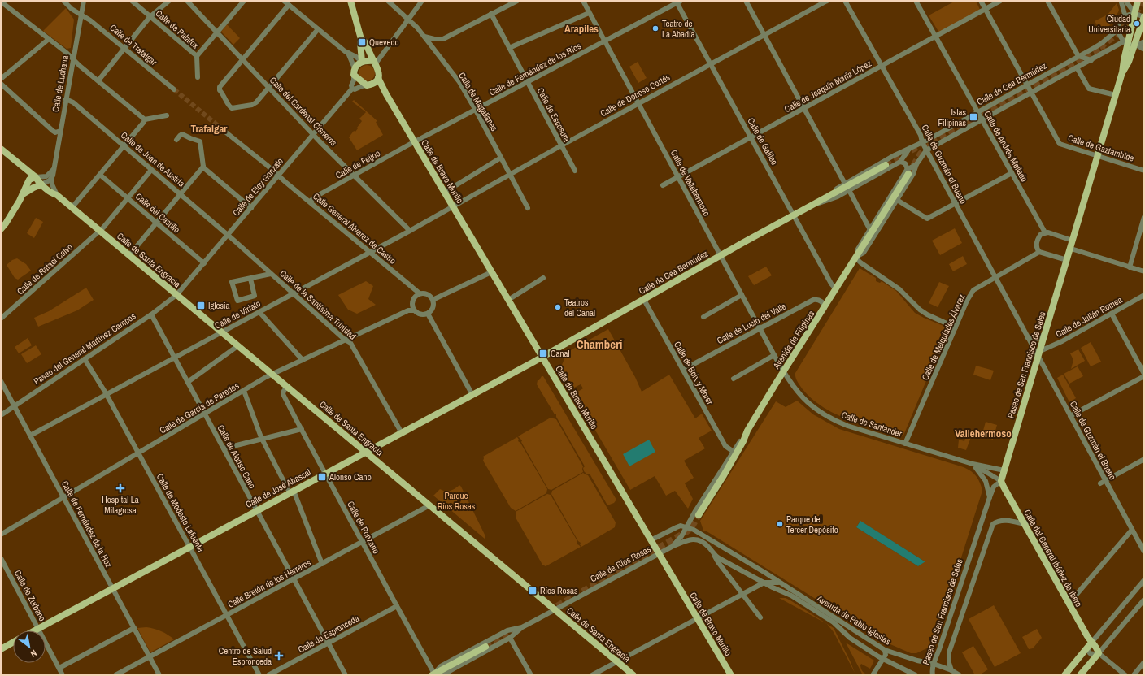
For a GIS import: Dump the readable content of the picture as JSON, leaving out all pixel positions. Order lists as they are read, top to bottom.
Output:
{
  "streets": {
    "main road": [
      "Calle de Cea Bermúdez",
      "Calle de Bravo Murillo",
      "Calle de Santa Engracia",
      "Avenida de Filipinas",
      "Paseo de San Francisco de Sales",
      "Calle de José Abascal",
      "Calle del General Ibáñez de Ibero"
    ],
    "street": [
      "Calle de Palafox",
      "Calle de Trafalgar",
      "Calle de Fernández de los Ríos",
      "Calle de Luchana",
      "Calle de Joaquín María López",
      "Calle de Donoso Cortés",
      "Calle de Magallanes",
      "Calle del Cardenal Cisneros",
      "Calle de Escosura",
      "Calle de Galileo",
      "Calle de Andrés Mellado",
      "Calle de Gaztambide",
      "Calle de Juan de Austria",
      "Calle de Feijoo",
      "Calle de Guzmán el Bueno",
      "Calle de Vallehermoso",
      "Calle de Eloy Gonzalo",
      "Calle del Castillo",
      "Calle General Álvarez de Castro",
      "Calle de Rafael Calvo",
      "Calle de la Santísima Trinidad",
      "Calle de Viriato",
      "Calle de Julián Romea",
      "Calle de Lucio del Valle",
      "Calle de Melquíades Álvarez",
      "Paseo del General Martínez Campos",
      "Calle de Boix y Morer",
      "Calle de García de Paredes",
      "Calle de Santander",
      "Calle de Alonso Cano",
      "Calle de Modesto Lafuente",
      "Calle de Fernández de la Hoz",
      "Calle de Ponzano",
      "Calle de Ríos Rosas",
      "Calle Bretón de los Herreros",
      "Calle de Zurbano",
      "Avenida de Pablo Iglesias",
      "Calle de Espronceda"
    ]
  },
  "crossings": [
    ["Calle de Trafalgar", "Calle de Luchana"],
    ["Calle de Fernández de los Ríos", "Calle de Magallanes"],
    ["Calle de Fernández de los Ríos", "Calle de Escosura"],
    ["Calle de Fernández de los Ríos", "Calle de Galileo"],
    ["Calle de Fernández de los Ríos", "Calle de Feijoo"],
    ["Calle de Fernández de los Ríos", "Calle de Bravo Murillo"],
    ["Calle de Fernández de los Ríos", "Calle de Vallehermoso"],
    ["Calle de Luchana", "Calle de Juan de Austria"],
    ["Calle de Cea Bermúdez", "Calle de Galileo"],
    ["Calle de Cea Bermúdez", "Calle de Andrés Mellado"],
    ["Calle de Cea Bermúdez", "Calle de Gaztambide"],
    ["Calle de Cea Bermúdez", "Calle de Guzmán el Bueno"],
    ["Calle de Cea Bermúdez", "Calle de Bravo Murillo"],
    ["Calle de Cea Bermúdez", "Calle de Vallehermoso"],
    ["Calle de Cea Bermúdez", "Avenida de Filipinas"],
    ["Calle de Cea Bermúdez", "Paseo de San Francisco de Sales"],
    ["Calle de Cea Bermúdez", "Calle de Boix y Morer"],
    ["Calle de Cea Bermúdez", "Calle de José Abascal"],
    ["Calle de Joaquín María López", "Calle de Galileo"],
    ["Calle de Joaquín María López", "Calle de Andrés Mellado"],
    ["Calle de Joaquín María López", "Calle de Gaztambide"],
    ["Calle de Joaquín María López", "Calle de Guzmán el Bueno"],
    ["Calle de Joaquín María López", "Calle de Vallehermoso"],
    ["Calle de Donoso Cortés", "Calle de Magallanes"],
    ["Calle de Donoso Cortés", "Calle de Escosura"],
    ["Calle de Donoso Cortés", "Calle de Galileo"],
    ["Calle de Donoso Cortés", "Calle de Bravo Murillo"],
    ["Calle de Donoso Cortés", "Calle de Vallehermoso"],
    ["Calle de Donoso Cortés", "Calle de Viriato"],
    ["Calle del Cardenal Cisneros", "Calle de Feijoo"],
    ["Calle del Cardenal Cisneros", "Calle de Eloy Gonzalo"],
    ["Calle del Cardenal Cisneros", "Calle de Viriato"],
    ["Calle de Galileo", "Avenida de Filipinas"],
    ["Calle de Gaztambide", "Paseo de San Francisco de Sales"],
    ["Calle de Juan de Austria", "Calle de Eloy Gonzalo"],
    ["Calle de Juan de Austria", "Calle de Rafael Calvo"],
    ["Calle de Juan de Austria", "Calle de la Santísima Trinidad"],
    ["Calle de Feijoo", "Calle de Bravo Murillo"],
    ["Calle de Feijoo", "Calle General Álvarez de Castro"],
    ["Calle de Guzmán el Bueno", "Calle de Julián Romea"],
    ["Calle de Guzmán el Bueno", "Calle de Melquíades Álvarez"],
    ["Calle de Guzmán el Bueno", "Avenida de Filipinas"],
    ["Calle de Guzmán el Bueno", "Paseo de San Francisco de Sales"],
    ["Calle de Bravo Murillo", "Calle de Viriato"],
    ["Calle de Bravo Murillo", "Calle de José Abascal"],
    ["Calle de Bravo Murillo", "Calle de Ríos Rosas"],
    ["Calle de Vallehermoso", "Calle de Lucio del Valle"],
    ["Calle de Vallehermoso", "Avenida de Filipinas"],
    ["Calle de Vallehermoso", "Calle de Santander"],
    ["Calle de Eloy Gonzalo", "Calle del Castillo"],
    ["Calle de Eloy Gonzalo", "Calle General Álvarez de Castro"],
    ["Calle de Eloy Gonzalo", "Calle de Santa Engracia"],
    ["Calle de Eloy Gonzalo", "Calle de la Santísima Trinidad"],
    ["Calle de Eloy Gonzalo", "Paseo del General Martínez Campos"],
    ["Calle del Castillo", "Calle de Rafael Calvo"],
    ["Calle General Álvarez de Castro", "Calle de Viriato"],
    ["Calle General Álvarez de Castro", "Calle de García de Paredes"],
    ["Calle de Santa Engracia", "Calle de Rafael Calvo"],
    ["Calle de Santa Engracia", "Calle de Viriato"],
    ["Calle de Santa Engracia", "Paseo del General Martínez Campos"],
    ["Calle de Santa Engracia", "Calle de García de Paredes"],
    ["Calle de Santa Engracia", "Calle de José Abascal"],
    ["Calle de Santa Engracia", "Calle de Ponzano"],
    ["Calle de Santa Engracia", "Calle de Ríos Rosas"],
    ["Calle de Santa Engracia", "Calle Bretón de los Herreros"],
    ["Calle de la Santísima Trinidad", "Calle de Viriato"],
    ["Calle de la Santísima Trinidad", "Calle de García de Paredes"],
    ["Calle de la Santísima Trinidad", "Calle de José Abascal"],
    ["Calle de Viriato", "Calle de Alonso Cano"],
    ["Calle de Viriato", "Calle de Modesto Lafuente"],
    ["Calle de Viriato", "Calle de Fernández de la Hoz"],
    ["Calle de Julián Romea", "Paseo de San Francisco de Sales"],
    ["Calle de Lucio del Valle", "Avenida de Filipinas"],
    ["Calle de Lucio del Valle", "Calle de Boix y Morer"],
    ["Calle de Melquíades Álvarez", "Calle de Santander"],
    ["Avenida de Filipinas", "Calle de Boix y Morer"],
    ["Avenida de Filipinas", "Calle de Santander"],
    ["Avenida de Filipinas", "Calle de Ríos Rosas"],
    ["Avenida de Filipinas", "Avenida de Pablo Iglesias"],
    ["Paseo del General Martínez Campos", "Calle de Alonso Cano"],
    ["Paseo del General Martínez Campos", "Calle de Modesto Lafuente"],
    ["Paseo del General Martínez Campos", "Calle de Fernández de la Hoz"],
    ["Paseo de San Francisco de Sales", "Calle de Santander"],
    ["Paseo de San Francisco de Sales", "Calle del General Ibáñez de Ibero"],
    ["Paseo de San Francisco de Sales", "Avenida de Pablo Iglesias"],
    ["Calle de García de Paredes", "Calle de Alonso Cano"],
    ["Calle de García de Paredes", "Calle de Modesto Lafuente"],
    ["Calle de García de Paredes", "Calle de Fernández de la Hoz"],
    ["Calle de Santander", "Calle del General Ibáñez de Ibero"],
    ["Calle de Alonso Cano", "Calle de José Abascal"],
    ["Calle de Alonso Cano", "Calle Bretón de los Herreros"],
    ["Calle de Alonso Cano", "Calle de Espronceda"],
    ["Calle de José Abascal", "Calle de Modesto Lafuente"],
    ["Calle de José Abascal", "Calle de Fernández de la Hoz"],
    ["Calle de José Abascal", "Calle de Ponzano"],
    ["Calle de José Abascal", "Calle de Zurbano"],
    ["Calle de Modesto Lafuente", "Calle Bretón de los Herreros"],
    ["Calle de Fernández de la Hoz", "Calle Bretón de los Herreros"],
    ["Calle de Ponzano", "Calle de Ríos Rosas"],
    ["Calle de Ponzano", "Calle Bretón de los Herreros"],
    ["Calle de Ponzano", "Calle de Espronceda"]
  ],
  "districts": [
    "Arapiles",
    "Trafalgar",
    "Chamberí",
    "Vallehermoso"
  ],
  "parks": ["Parque Ríos Rosas"],
  "places": {
    "other": [
      "Ciudad Universitaria",
      "Teatro de La Abadía",
      "Teatros del Canal",
      "Parque del Tercer Depósito"
    ],
    "transit": [
      "Quevedo",
      "Islas Filipinas",
      "Iglesia",
      "Canal",
      "Alonso Cano",
      "Ríos Rosas"
    ],
    "health": ["Hospital La Milagrosa", "Centro de Salud Espronceda"]
  },
  "north": "bottom right"
}
